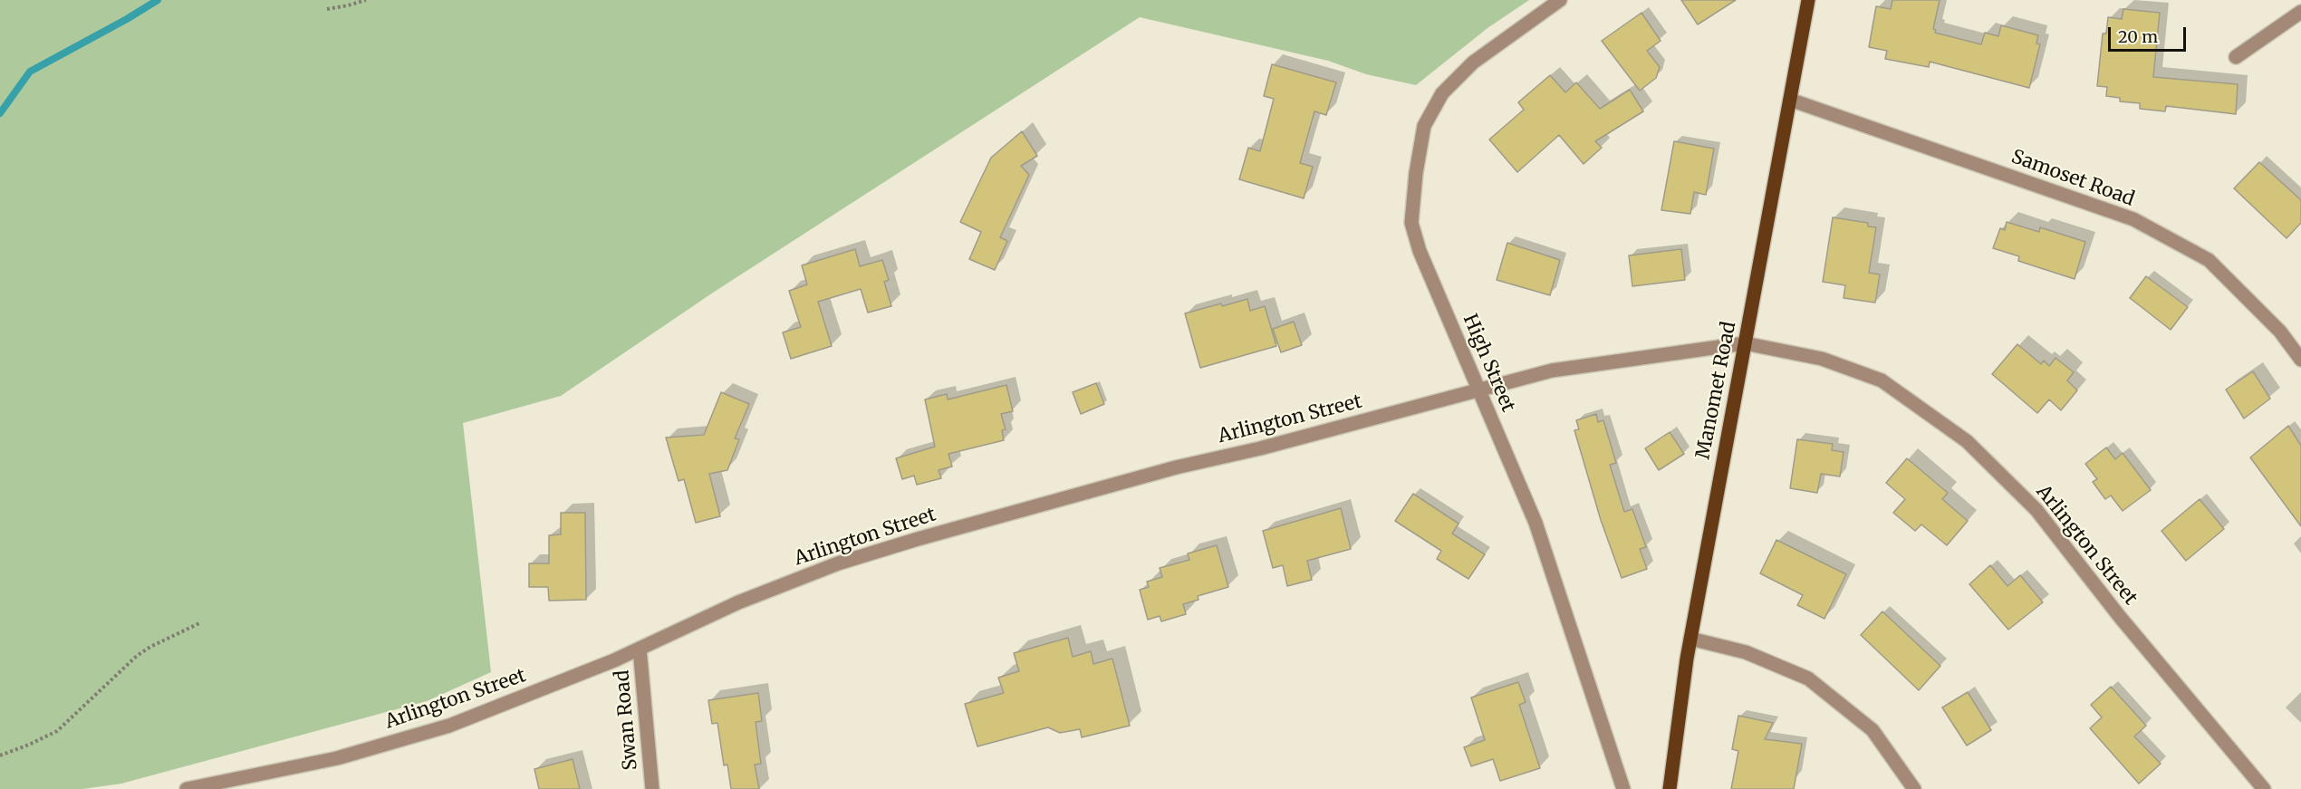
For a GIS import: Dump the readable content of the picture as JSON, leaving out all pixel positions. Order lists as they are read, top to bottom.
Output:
{
  "streets": {
    "main road": ["Manomet Road"],
    "street": [
      "Samoset Road",
      "High Street",
      "Arlington Street",
      "Swan Road"
    ]
  },
  "crossings": [
    ["Samoset Road", "Manomet Road"],
    ["High Street", "Arlington Street"],
    ["Manomet Road", "Arlington Street"],
    ["Arlington Street", "Swan Road"]
  ],
  "scale_bar": "20 m"
}
